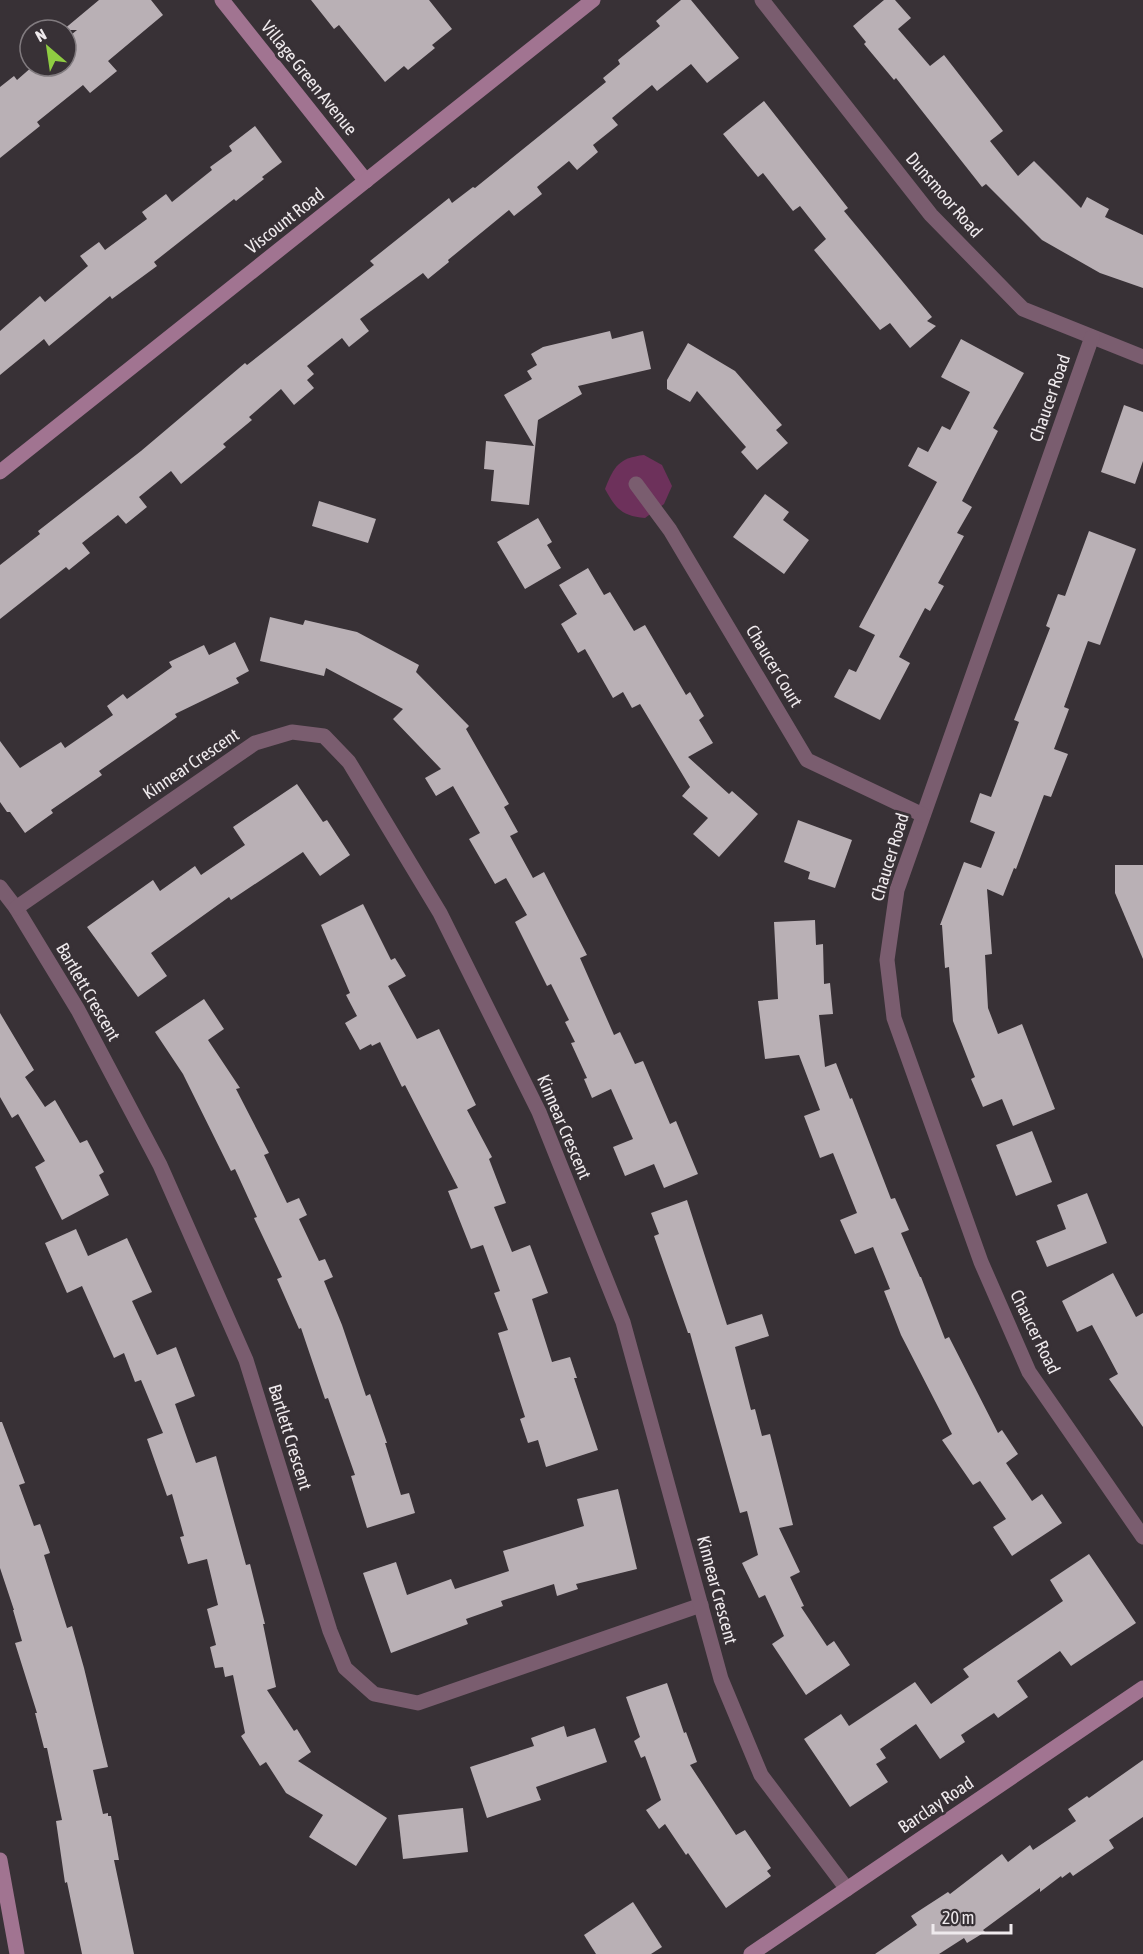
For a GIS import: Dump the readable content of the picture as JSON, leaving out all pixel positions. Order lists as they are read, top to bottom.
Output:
{
  "streets": {
    "street": [
      "Village Green Avenue",
      "Dunsmoor Road",
      "Viscount Road",
      "Chaucer Road",
      "Chaucer Court",
      "Kinnear Crescent",
      "Bartlett Crescent",
      "Barclay Road"
    ]
  },
  "crossings": [
    ["Village Green Avenue", "Viscount Road"],
    ["Dunsmoor Road", "Chaucer Road"],
    ["Chaucer Road", "Chaucer Court"],
    ["Kinnear Crescent", "Bartlett Crescent"],
    ["Kinnear Crescent", "Barclay Road"]
  ],
  "scale_bar": "20 m",
  "north": "top left"
}
